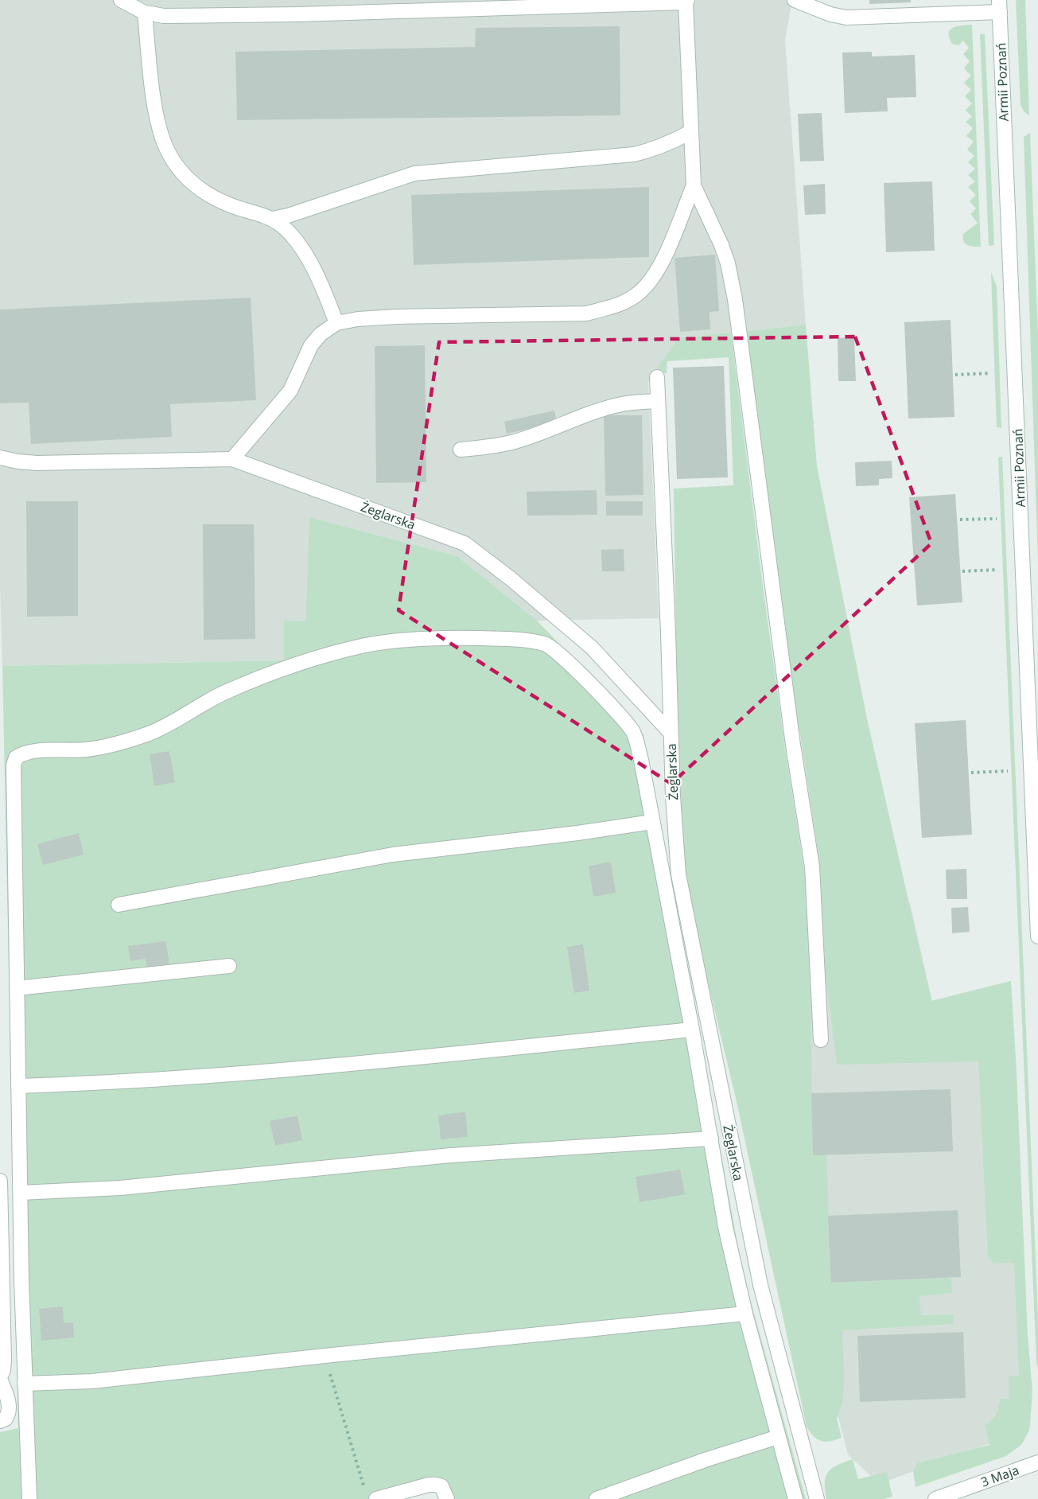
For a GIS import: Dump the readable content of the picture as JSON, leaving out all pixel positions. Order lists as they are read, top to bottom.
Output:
{
  "streets": {
    "street": ["Armii Poznań", "Żeglarska", "3 Maja"]
  }
}
